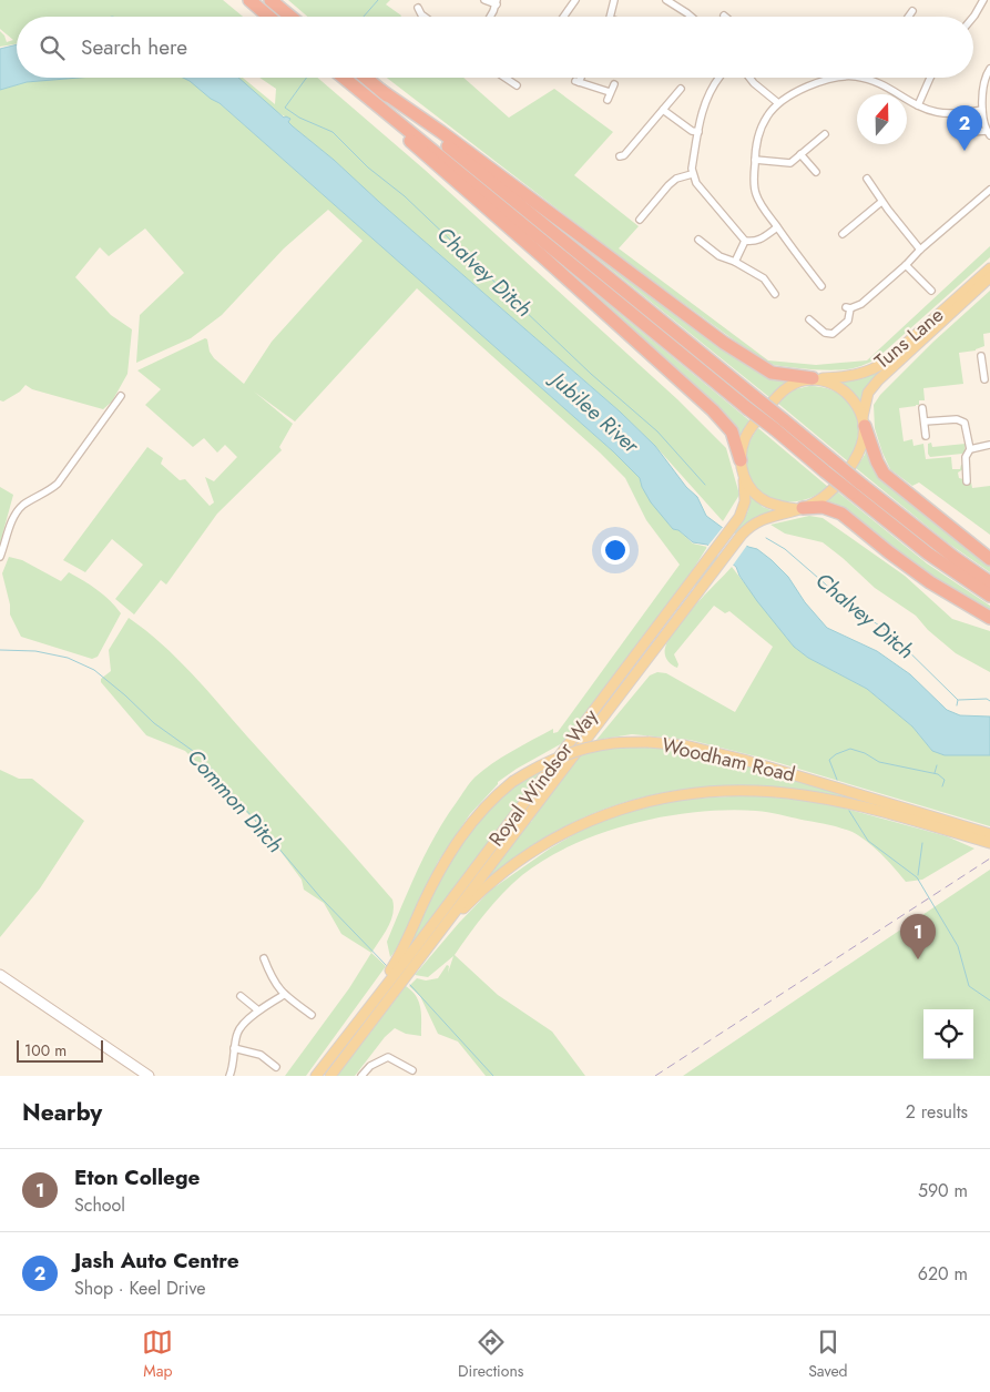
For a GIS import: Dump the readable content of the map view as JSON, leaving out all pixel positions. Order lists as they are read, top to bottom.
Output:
{
  "streets": {
    "main road": ["Tuns Lane", "Woodham Road", "Royal Windsor Way"]
  },
  "crossings": [
    ["Tuns Lane", "Royal Windsor Way"],
    ["Woodham Road", "Royal Windsor Way"]
  ],
  "water": ["Chalvey Ditch", "Jubilee River", "Common Ditch"],
  "scale_bar": "100 m",
  "north": "top",
  "page": {
    "search": "Search here",
    "pins": ["2", "1"],
    "scale": "100 m",
    "heading": ["Nearby", "2 results"],
    "list": [
      {
        "mark": "1",
        "name": "Eton College",
        "note": "School",
        "value": "590 m"
      },
      {
        "mark": "2",
        "name": "Jash Auto Centre",
        "note": "Shop · Keel Drive",
        "value": "620 m"
      }
    ],
    "nav": ["Map", "Directions", "Saved"]
  }
}
